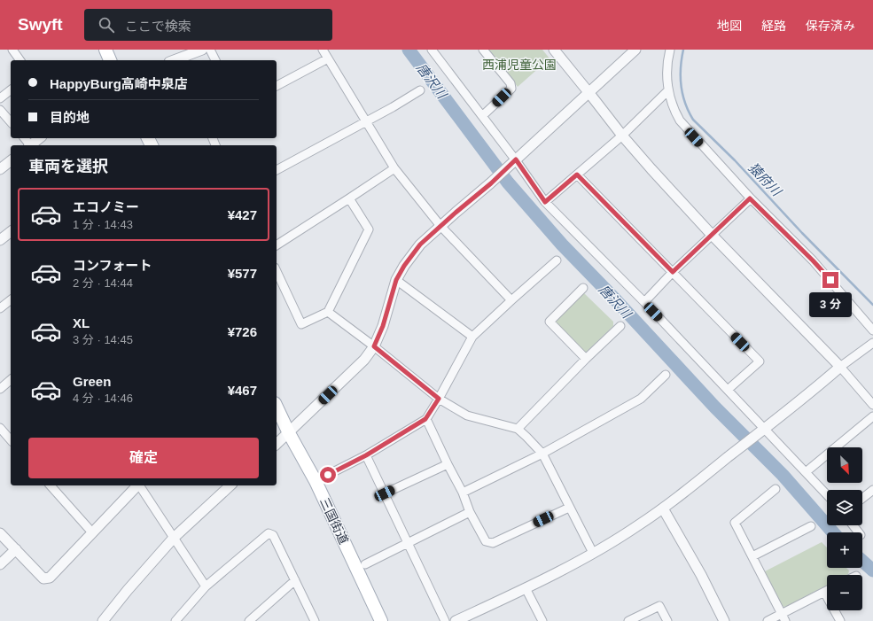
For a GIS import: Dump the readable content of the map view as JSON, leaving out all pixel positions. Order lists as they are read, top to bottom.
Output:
{
  "streets": {
    "main road": ["三国街道"]
  },
  "water": ["唐沢川", "猿府川"],
  "parks": ["西浦児童公園"],
  "north": "bottom right",
  "page": {
    "header": "Swyft",
    "search": "ここで検索",
    "nav": ["地図", "経路", "保存済み"],
    "banner": ["HappyBurg高崎中泉店", "目的地"],
    "heading": "車両を選択",
    "list": [
      {
        "name": "エコノミー",
        "note": "1 分 · 14:43",
        "value": "¥427"
      },
      {
        "name": "コンフォート",
        "note": "2 分 · 14:44",
        "value": "¥577"
      },
      {
        "name": "XL",
        "note": "3 分 · 14:45",
        "value": "¥726"
      },
      {
        "name": "Green",
        "note": "4 分 · 14:46",
        "value": "¥467"
      }
    ],
    "bubble": "3 分",
    "buttons": "確定",
    "map_buttons": ["+", "−"]
  }
}
